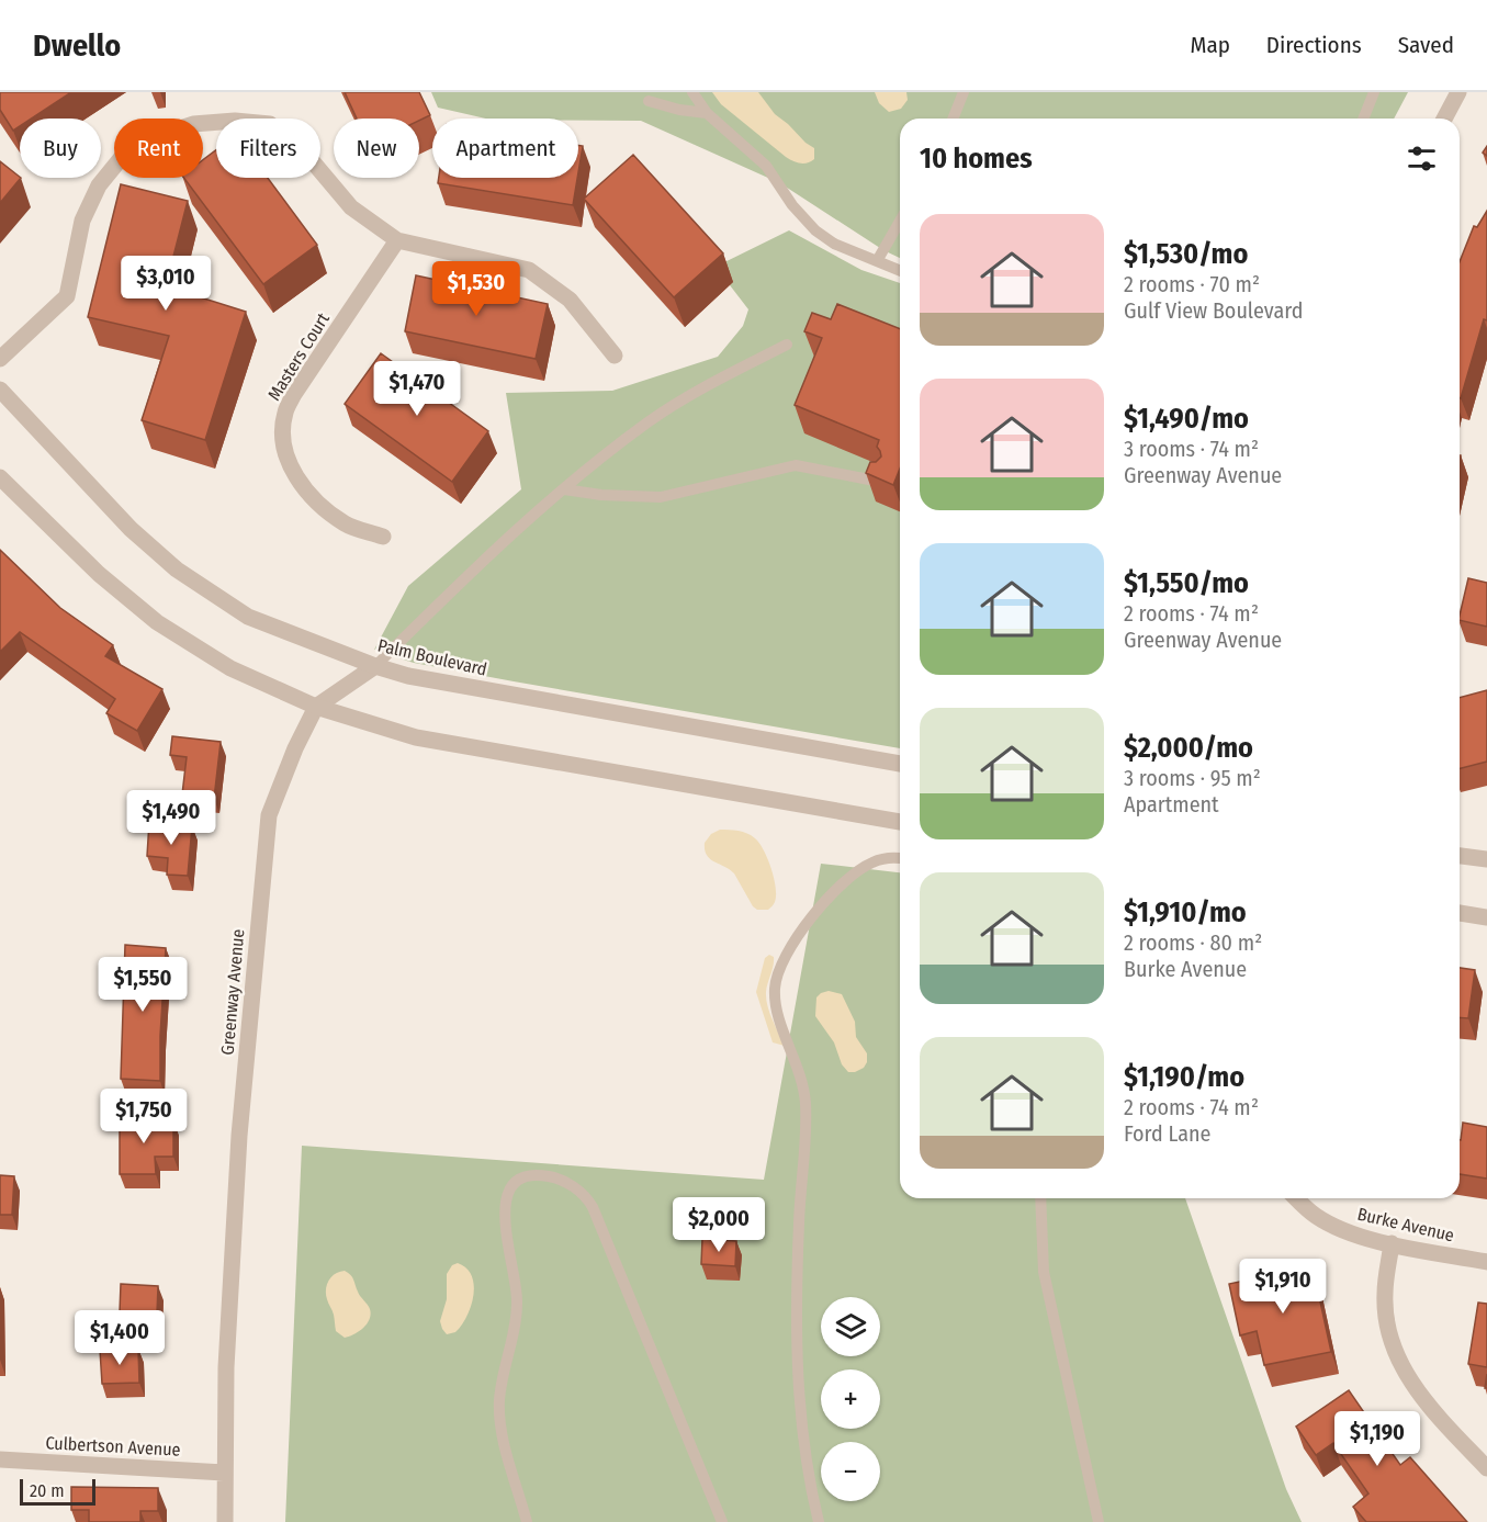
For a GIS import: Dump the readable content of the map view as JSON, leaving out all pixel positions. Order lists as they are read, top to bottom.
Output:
{
  "streets": {
    "street": [
      "Masters Court",
      "Palm Boulevard",
      "Greenway Avenue",
      "Burke Avenue",
      "Culbertson Avenue"
    ]
  },
  "crossings": [
    ["Palm Boulevard", "Greenway Avenue"],
    ["Greenway Avenue", "Culbertson Avenue"]
  ],
  "scale_bar": "20 m",
  "page": {
    "header": "Dwello",
    "nav": ["Map", "Directions", "Saved"],
    "chip": [
      "Buy",
      "Rent",
      "Filters",
      "New",
      "Apartment"
    ],
    "heading": "10 homes",
    "list": [
      {
        "name": "$1,530/mo",
        "note": "2 rooms · 70 m² · Gulf View Boulevard"
      },
      {
        "name": "$1,490/mo",
        "note": "3 rooms · 74 m² · Greenway Avenue"
      },
      {
        "name": "$1,550/mo",
        "note": "2 rooms · 74 m² · Greenway Avenue"
      },
      {
        "name": "$2,000/mo",
        "note": "3 rooms · 95 m² · Apartment"
      },
      {
        "name": "$1,910/mo",
        "note": "2 rooms · 80 m² · Burke Avenue"
      },
      {
        "name": "$1,190/mo",
        "note": "2 rooms · 74 m² · Ford Lane"
      }
    ],
    "price": [
      "$3,010",
      "$1,530",
      "$1,470",
      "$1,490",
      "$1,550",
      "$1,750",
      "$2,000",
      "$1,910",
      "$1,400",
      "$1,190"
    ],
    "map_buttons": ["+", "−"],
    "scale": "20 m"
  }
}
